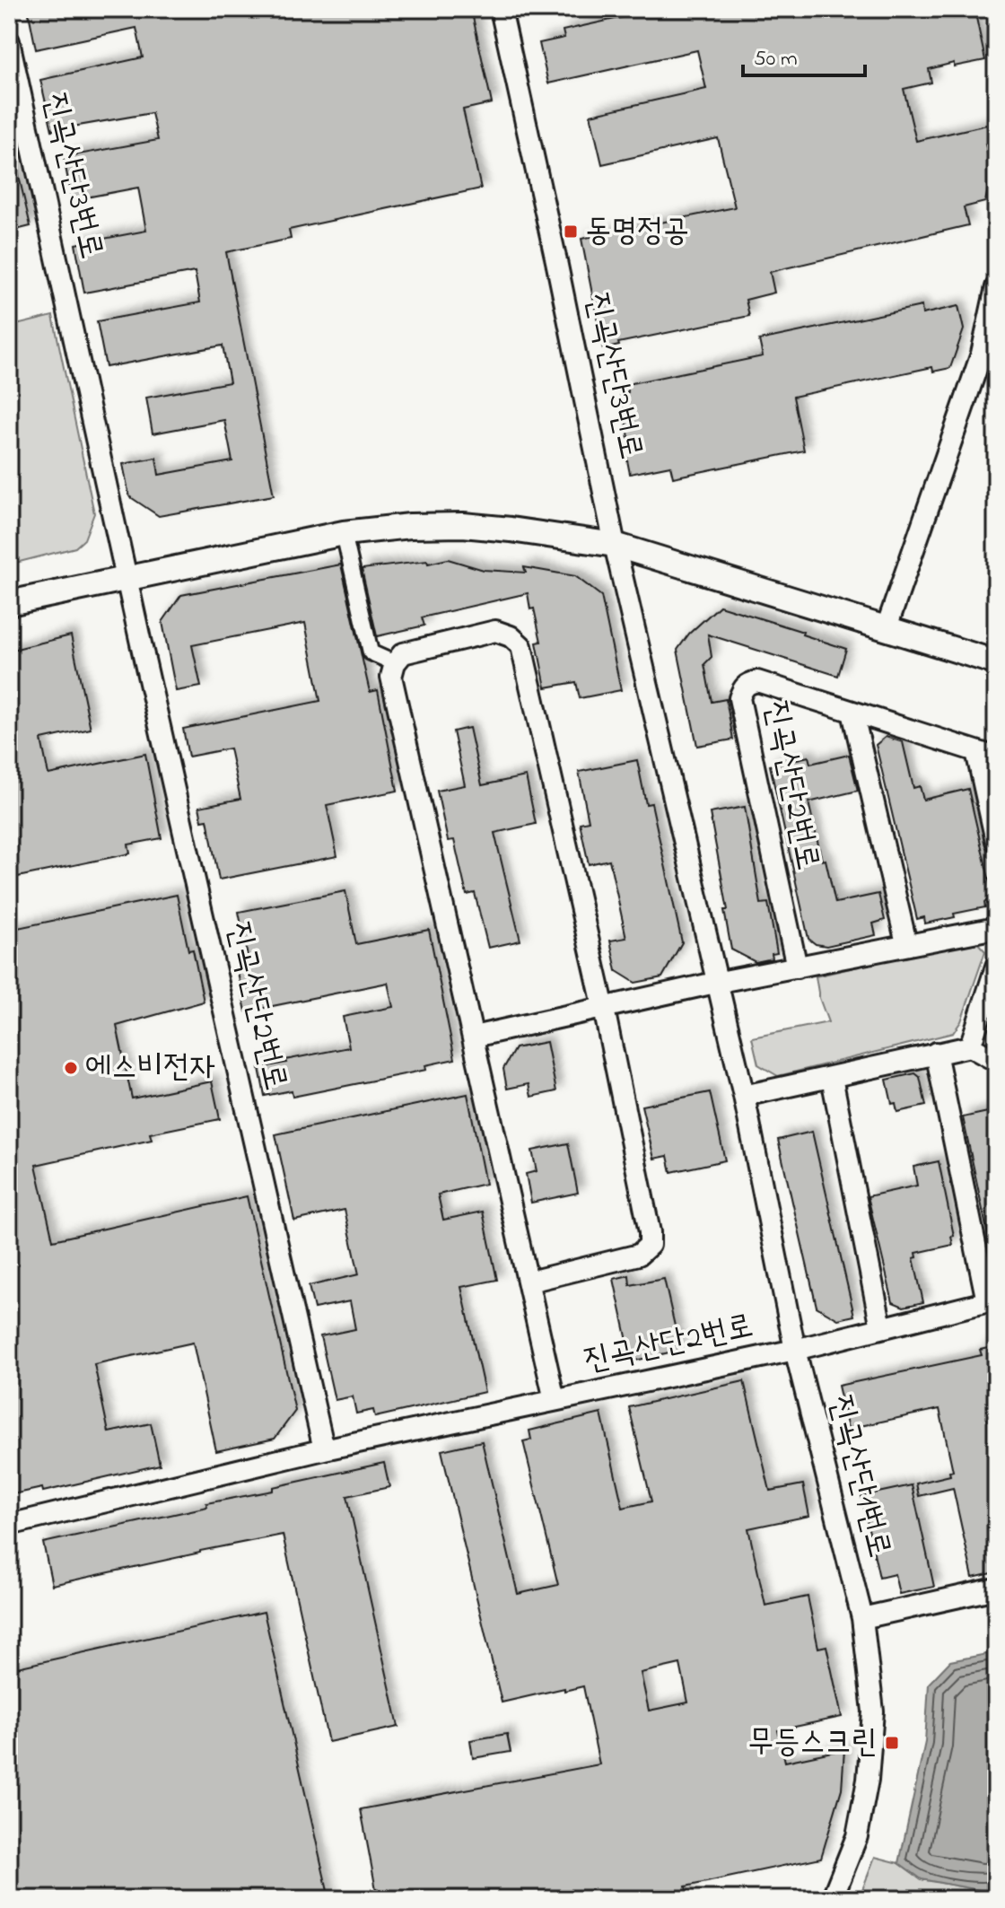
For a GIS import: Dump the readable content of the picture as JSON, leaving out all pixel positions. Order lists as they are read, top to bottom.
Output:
{
  "streets": {
    "street": ["진곡산단3번로", "진곡산단2번로", "진곡산단1번로"]
  },
  "crossings": [
    ["진곡산단3번로", "진곡산단2번로"],
    ["진곡산단2번로", "진곡산단1번로"]
  ],
  "places": {
    "transit": ["동명정공", "무등스크린"],
    "other": ["에스비전자"]
  },
  "scale_bar": "50 m"
}
